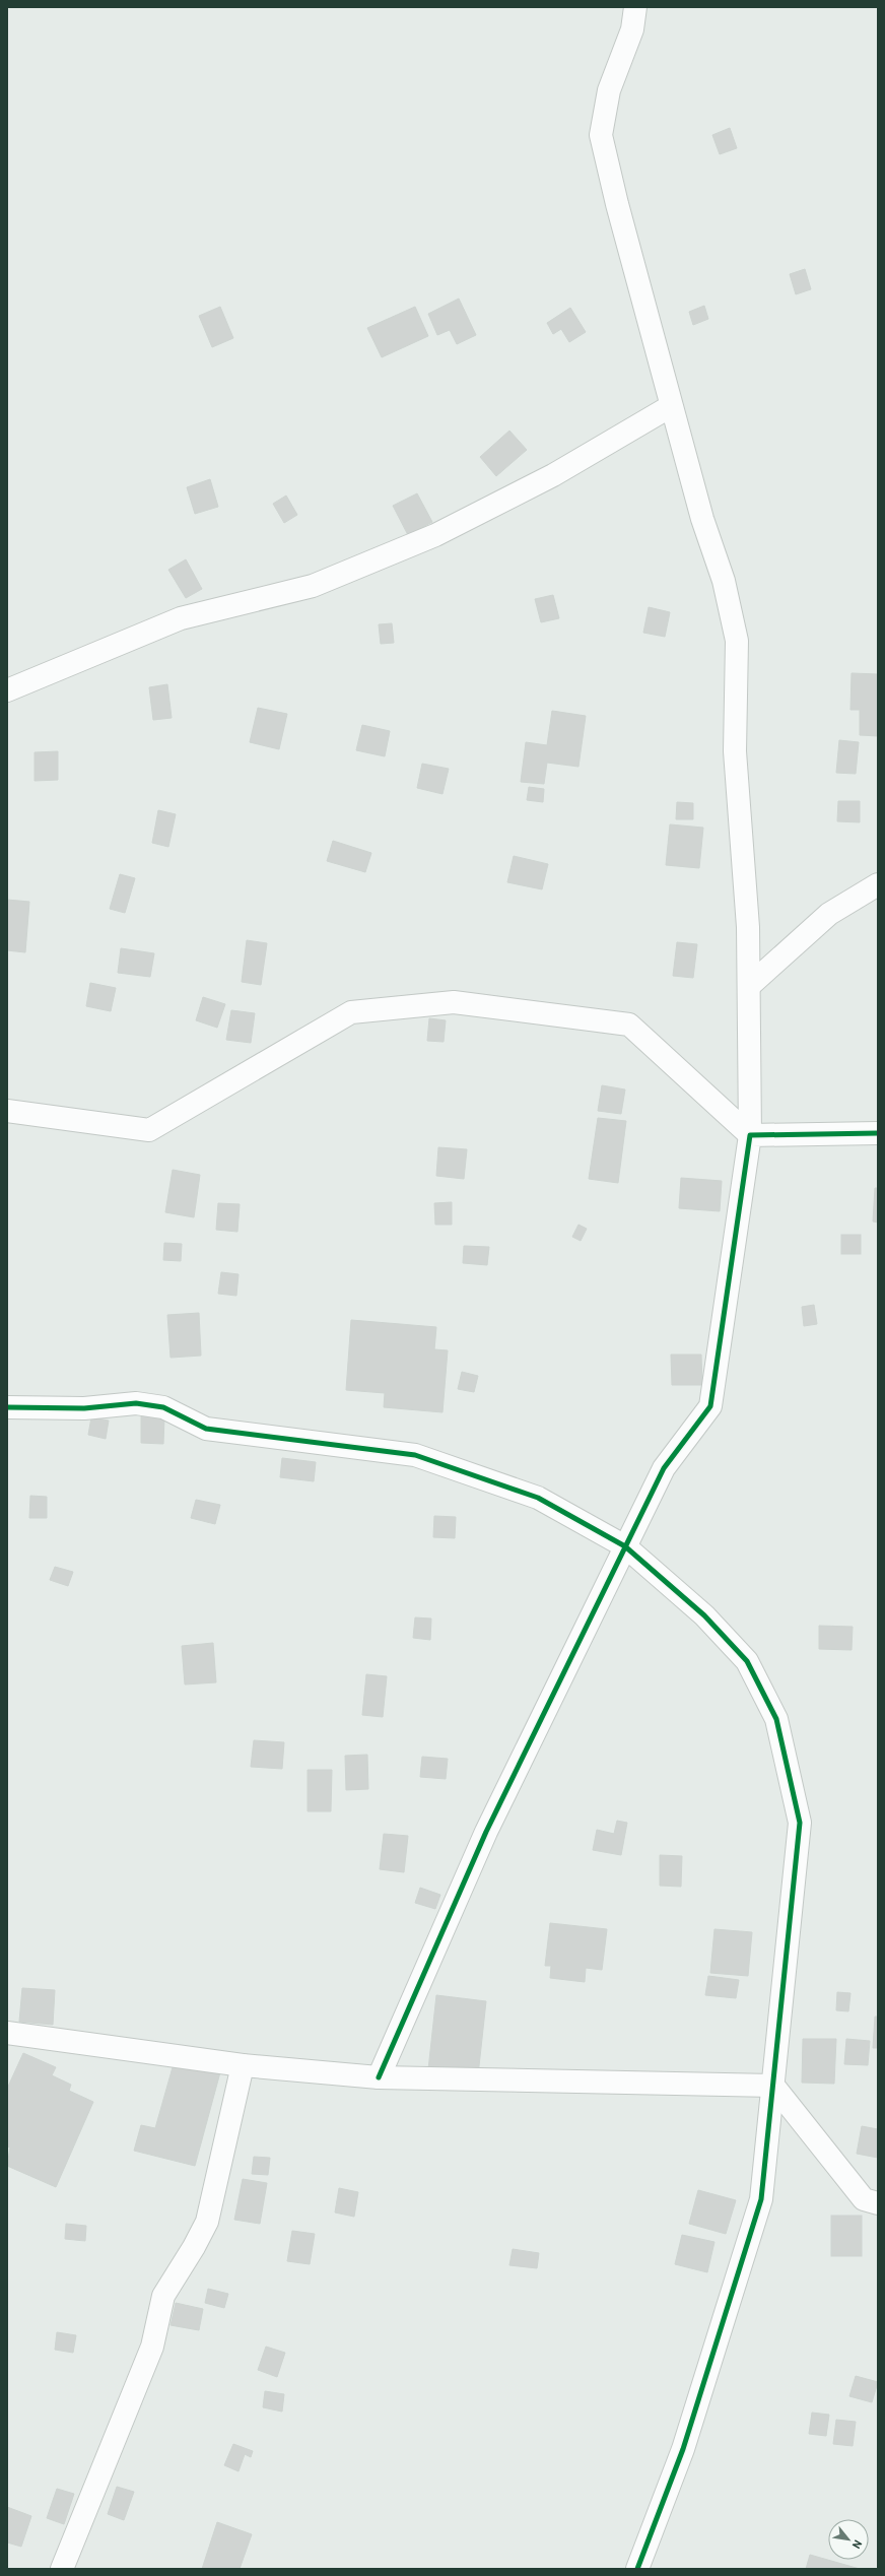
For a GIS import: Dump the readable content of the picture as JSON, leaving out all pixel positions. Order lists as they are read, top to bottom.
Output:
{
  "north": "bottom right"
}
